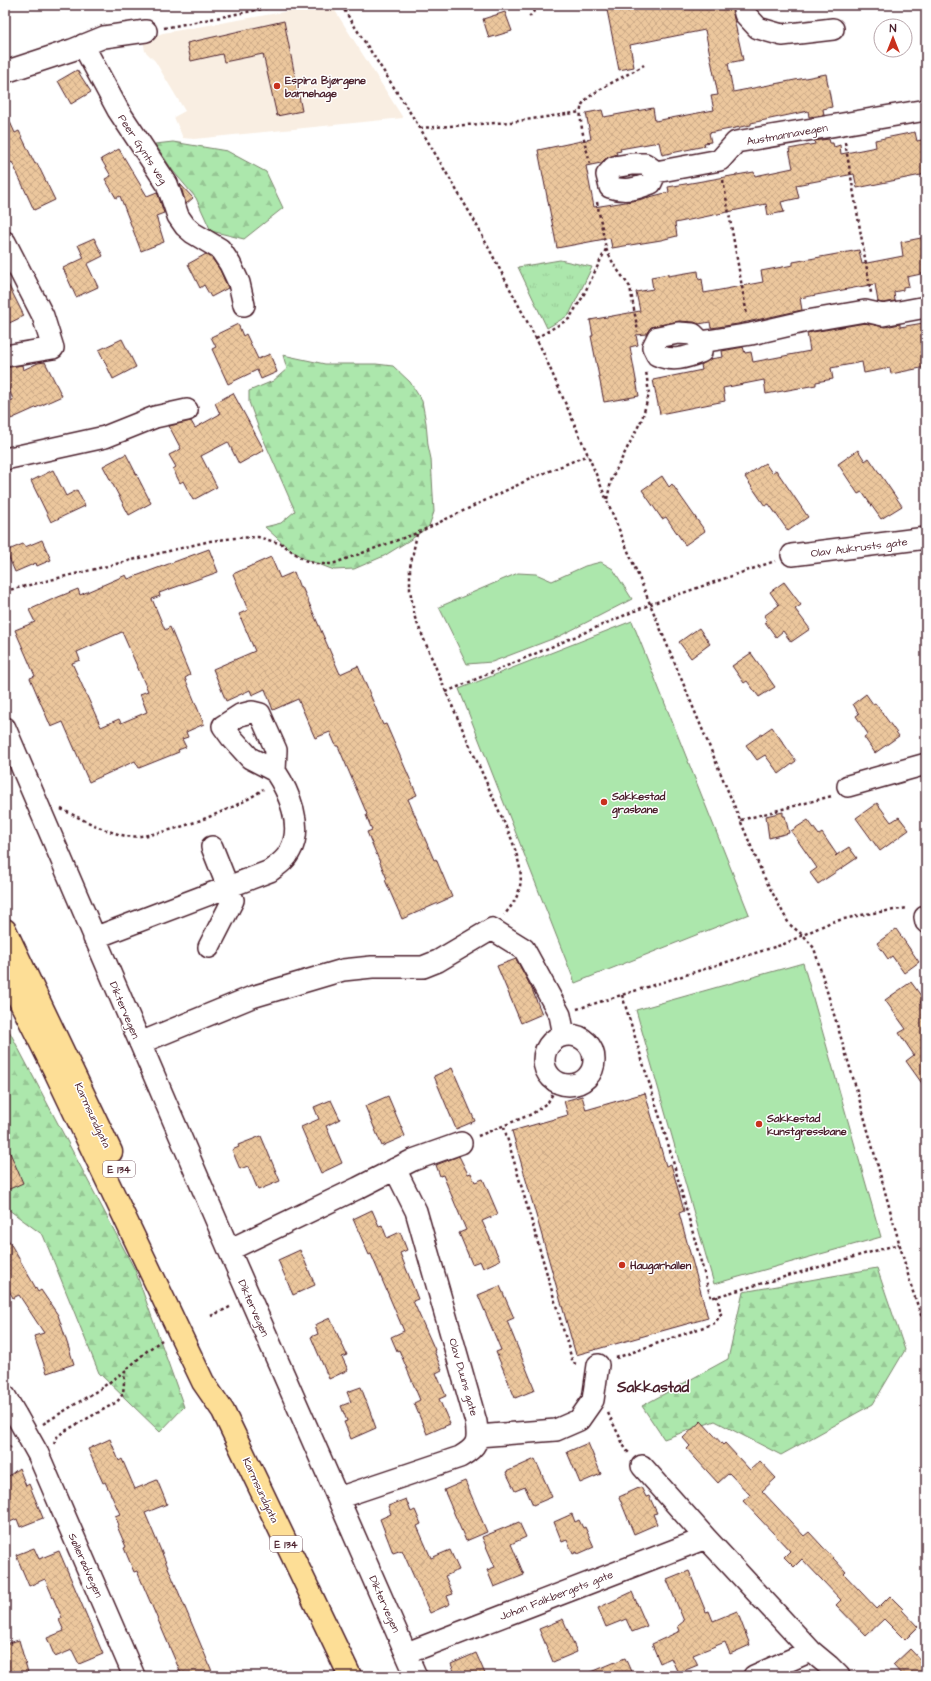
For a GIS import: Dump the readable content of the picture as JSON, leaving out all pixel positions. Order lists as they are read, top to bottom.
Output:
{
  "streets": {
    "highway": ["Karmsundgata", "E 134"],
    "street": [
      "Austmannavegen",
      "Peer Gynts veg",
      "Olav Aukrusts gate",
      "Diktervegen",
      "Olav Duuns gate",
      "Søllerødvegen",
      "Johan Falkbergets gate"
    ]
  },
  "crossings": [
    ["Diktervegen", "Johan Falkbergets gate"]
  ],
  "districts": ["Sakkastad"],
  "places": [
    "Espira Bjørgene barnehage",
    "Sakkestad grasbane",
    "Sakkestad kunstgressbane",
    "Haugarhallen"
  ],
  "north": "top"
}
